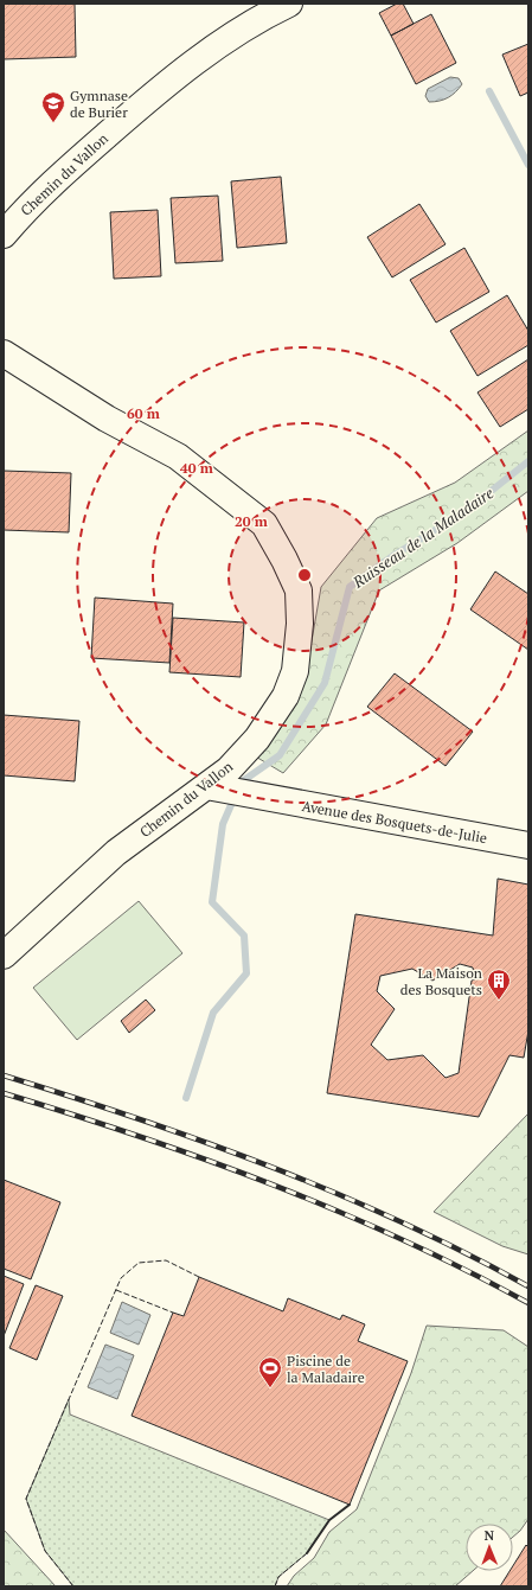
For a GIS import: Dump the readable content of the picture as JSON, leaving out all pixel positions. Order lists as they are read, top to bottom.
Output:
{
  "streets": {
    "street": ["Chemin du Vallon", "Avenue des Bosquets-de-Julie"]
  },
  "crossings": [
    ["Chemin du Vallon", "Avenue des Bosquets-de-Julie"]
  ],
  "water": ["Ruisseau de la Maladaire"],
  "places": {
    "school or university": ["Gymnase de Burier"],
    "building": ["La Maison des Bosquets"],
    "sports": ["Piscine de la Maladaire"]
  },
  "north": "top",
  "rings": ["60 m", "40 m", "20 m"]
}
